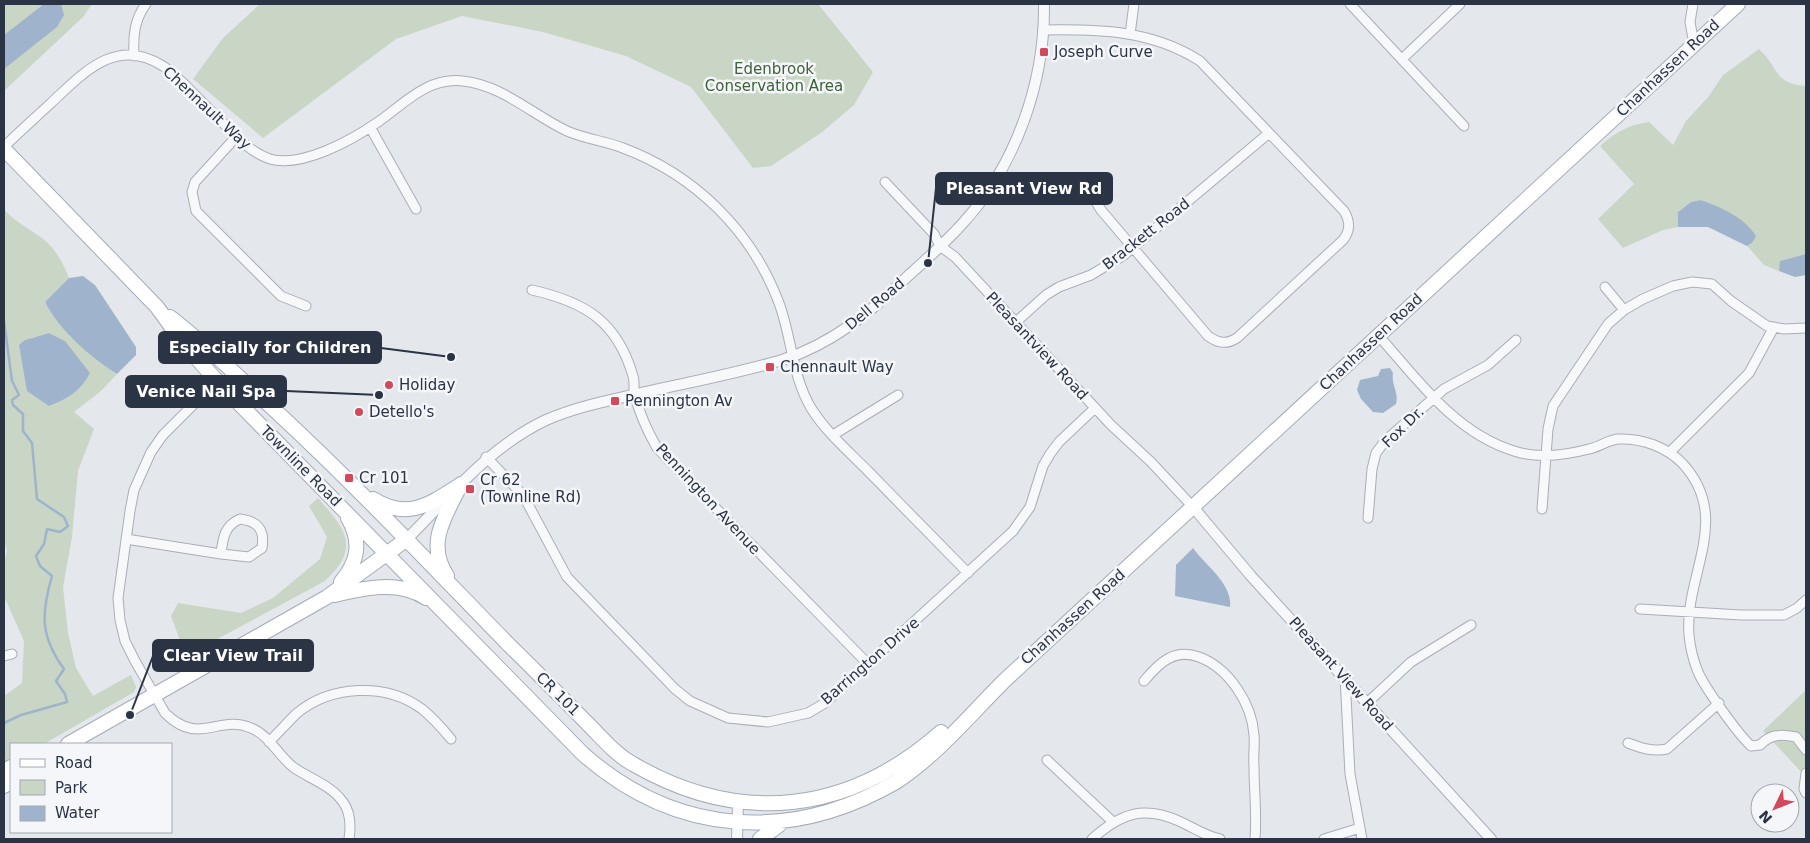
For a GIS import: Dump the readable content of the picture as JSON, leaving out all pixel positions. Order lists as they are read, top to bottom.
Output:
{
  "streets": {
    "main road": ["Chanhassen Road", "Townline Road", "CR 101"],
    "street": [
      "Chennault Way",
      "Brackett Road",
      "Dell Road",
      "Pleasantview Road",
      "Fox Dr.",
      "Pennington Avenue",
      "Barrington Drive",
      "Pleasant View Road"
    ]
  },
  "crossings": [
    ["Chanhassen Road", "Pleasantview Road"],
    ["Chanhassen Road", "Pleasant View Road"],
    ["Chanhassen Road", "CR 101"],
    ["Chennault Way", "Dell Road"],
    ["Chennault Way", "Townline Road"],
    ["Chennault Way", "Barrington Drive"],
    ["Brackett Road", "Pleasantview Road"],
    ["Dell Road", "Pleasantview Road"],
    ["Dell Road", "Townline Road"],
    ["Dell Road", "Pennington Avenue"],
    ["Dell Road", "Barrington Drive"],
    ["Dell Road", "CR 101"],
    ["Pleasantview Road", "Barrington Drive"],
    ["Pleasantview Road", "Pleasant View Road"],
    ["Townline Road", "CR 101"],
    ["Pennington Avenue", "Barrington Drive"]
  ],
  "parks": ["Edenbrook Conservation Area"],
  "places": {
    "transit": [
      "Joseph Curve",
      "Chennault Way",
      "Pennington Av",
      "Cr 101",
      "Cr 62 (Townline Rd)"
    ],
    "other": [
      "Pleasant View Rd",
      "Especially for Children",
      "Holiday",
      "Venice Nail Spa",
      "Detello's",
      "Clear View Trail"
    ]
  },
  "legend": ["Road", "Park", "Water"],
  "north": "bottom left"
}
